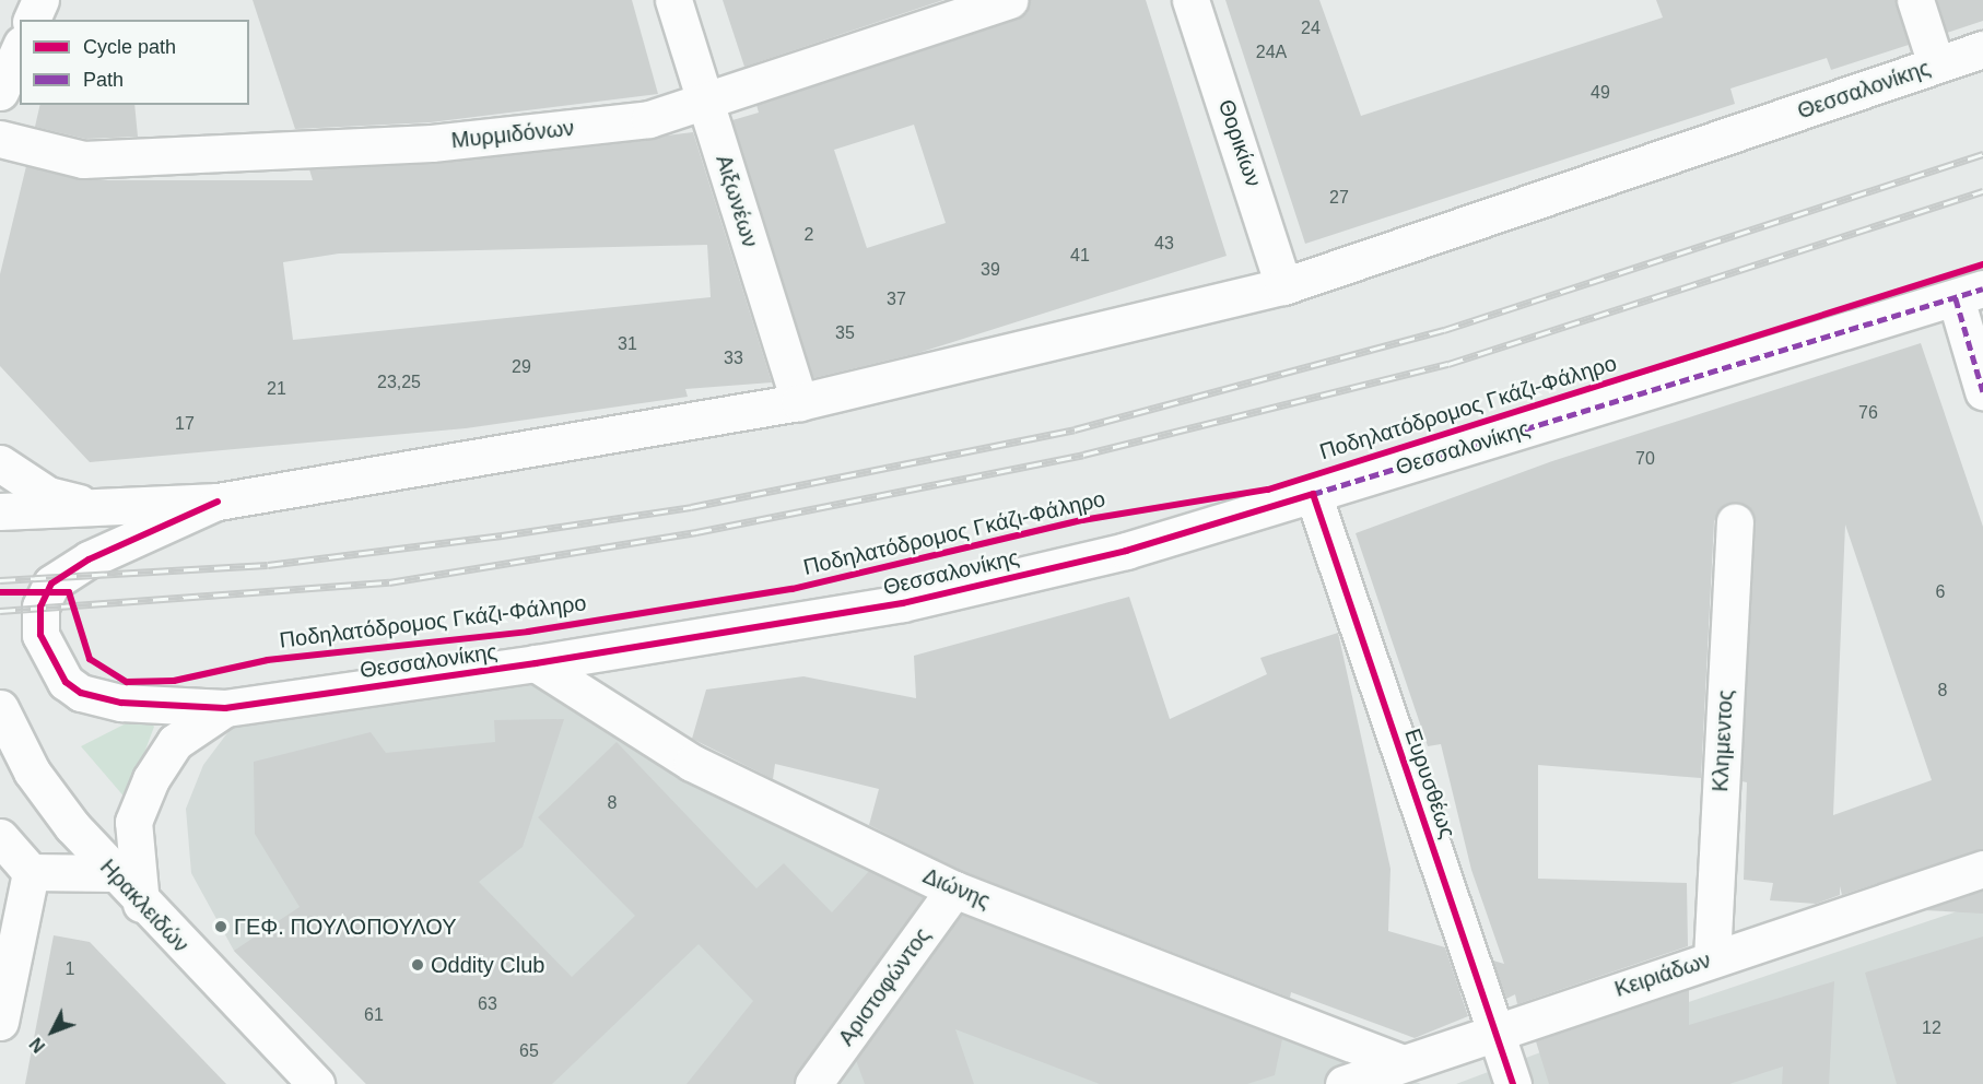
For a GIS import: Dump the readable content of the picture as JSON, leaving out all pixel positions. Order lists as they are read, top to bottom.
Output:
{
  "streets": {
    "street": [
      "Θεσσαλονίκης",
      "Μυρμιδόνων",
      "Θορικίων",
      "Αιξωνέων",
      "Κλημεντος",
      "Ευρυσθέως",
      "Διώνης",
      "Ηρακλειδών",
      "Κειριάδων",
      "Αριστοφώντος"
    ],
    "cycle path": ["Ποδηλατόδρομος Γκάζι-Φάληρο"]
  },
  "crossings": [
    ["Θεσσαλονίκης", "Θορικίων"],
    ["Θεσσαλονίκης", "Αιξωνέων"],
    ["Θεσσαλονίκης", "Ευρυσθέως"],
    ["Θεσσαλονίκης", "Διώνης"],
    ["Μυρμιδόνων", "Αιξωνέων"],
    ["Κλημεντος", "Κειριάδων"],
    ["Ευρυσθέως", "Κειριάδων"],
    ["Διώνης", "Κειριάδων"],
    ["Διώνης", "Αριστοφώντος"]
  ],
  "places": ["ΓΕΦ. ΠΟΥΛΟΠΟΥΛΟΥ", "Oddity Club"],
  "house_numbers": [
    "24",
    "24A",
    "49",
    "27",
    "2",
    "43",
    "41",
    "39",
    "37",
    "35",
    "31",
    "33",
    "29",
    "23,25",
    "21",
    "76",
    "17",
    "70",
    "6",
    "8",
    "8",
    "1",
    "63",
    "61",
    "12",
    "65"
  ],
  "legend": ["Cycle path", "Path"],
  "north": "bottom left"
}
